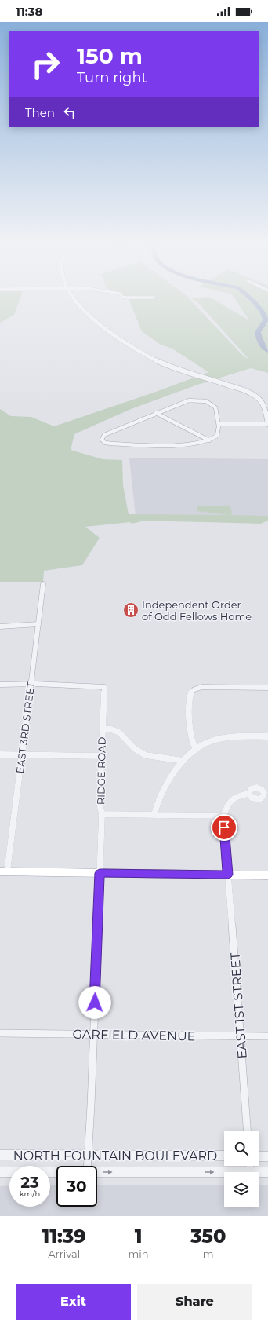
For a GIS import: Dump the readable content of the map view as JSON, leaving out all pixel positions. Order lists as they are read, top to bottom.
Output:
{
  "streets": {
    "street": [
      "EAST 3RD STREET",
      "RIDGE ROAD",
      "EAST 1ST STREET",
      "GARFIELD AVENUE",
      "NORTH FOUNTAIN BOULEVARD"
    ]
  },
  "crossings": [
    ["EAST 3RD STREET", "RIDGE ROAD"],
    ["RIDGE ROAD", "GARFIELD AVENUE"],
    ["RIDGE ROAD", "NORTH FOUNTAIN BOULEVARD"],
    ["EAST 1ST STREET", "GARFIELD AVENUE"]
  ],
  "places": {
    "building": ["Independent Order of Odd Fellows Home"]
  },
  "page": {
    "status": "11:38",
    "turn": ["150 m", "Turn right"],
    "then": "Then",
    "speed": "23 km/h",
    "limit": "30",
    "eta": [
      "11:39",
      "Arrival",
      "1",
      "min",
      "350",
      "m"
    ],
    "buttons": ["Exit", "Share"]
  }
}
